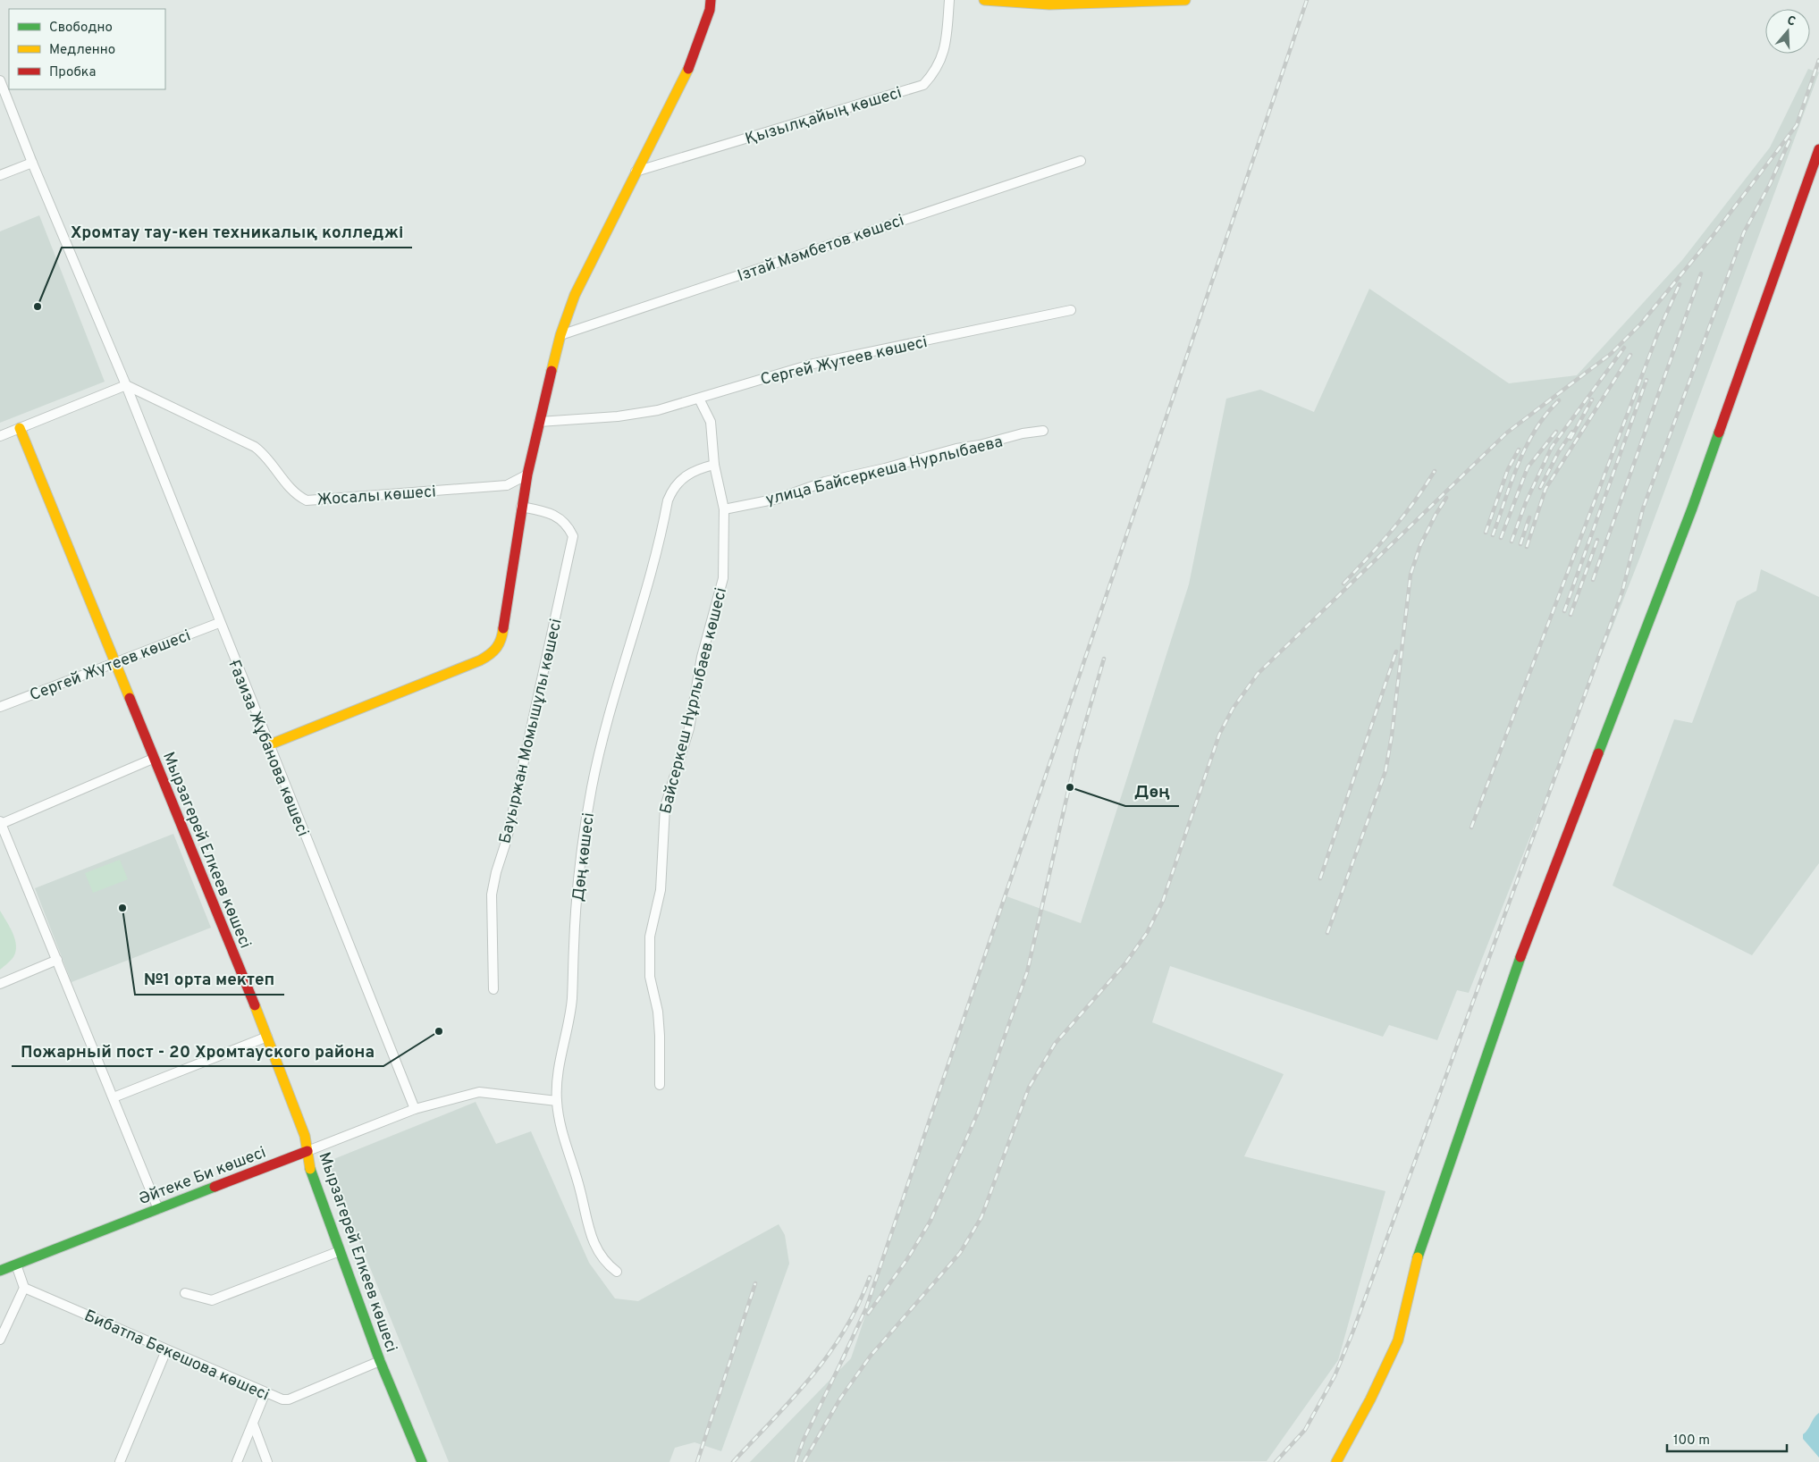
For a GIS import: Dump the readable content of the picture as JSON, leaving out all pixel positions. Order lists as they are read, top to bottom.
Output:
{
  "streets": {
    "street": [
      "Қызылқайың көшесі",
      "Ізтай Мәмбетов көшесі",
      "Сергей Жутеев көшесі",
      "улица Байсеркеша Нурлыбаева",
      "Жосалы көшесі",
      "Байсеркеш Нұрлыбаев көшесі",
      "Бауыржан Момышұлы көшесі",
      "Ғазиза Жұбанова көшесі",
      "Мырзагерей Елкеев көшесі",
      "Дөң көшесі",
      "Әйтеке Би көшесі",
      "Бибатпа Бекешова көшесі"
    ]
  },
  "crossings": [
    ["Сергей Жутеев көшесі", "Байсеркеш Нұрлыбаев көшесі"],
    ["Сергей Жутеев көшесі", "Ғазиза Жұбанова көшесі"],
    ["Сергей Жутеев көшесі", "Мырзагерей Елкеев көшесі"],
    ["улица Байсеркеша Нурлыбаева", "Байсеркеш Нұрлыбаев көшесі"],
    ["Жосалы көшесі", "Ғазиза Жұбанова көшесі"],
    ["Байсеркеш Нұрлыбаев көшесі", "Дөң көшесі"],
    ["Ғазиза Жұбанова көшесі", "Әйтеке Би көшесі"],
    ["Мырзагерей Елкеев көшесі", "Әйтеке Би көшесі"],
    ["Мырзагерей Елкеев көшесі", "Бибатпа Бекешова көшесі"],
    ["Дөң көшесі", "Әйтеке Би көшесі"]
  ],
  "places": [
    "Хромтау тау-кен техникалық колледжі",
    "Дөң",
    "№1 орта мектеп",
    "Пожарный пост - 20 Хромтауского района"
  ],
  "legend": ["Свободно", "Медленно", "Пробка"],
  "scale_bar": "100 m",
  "north": "top"
}
